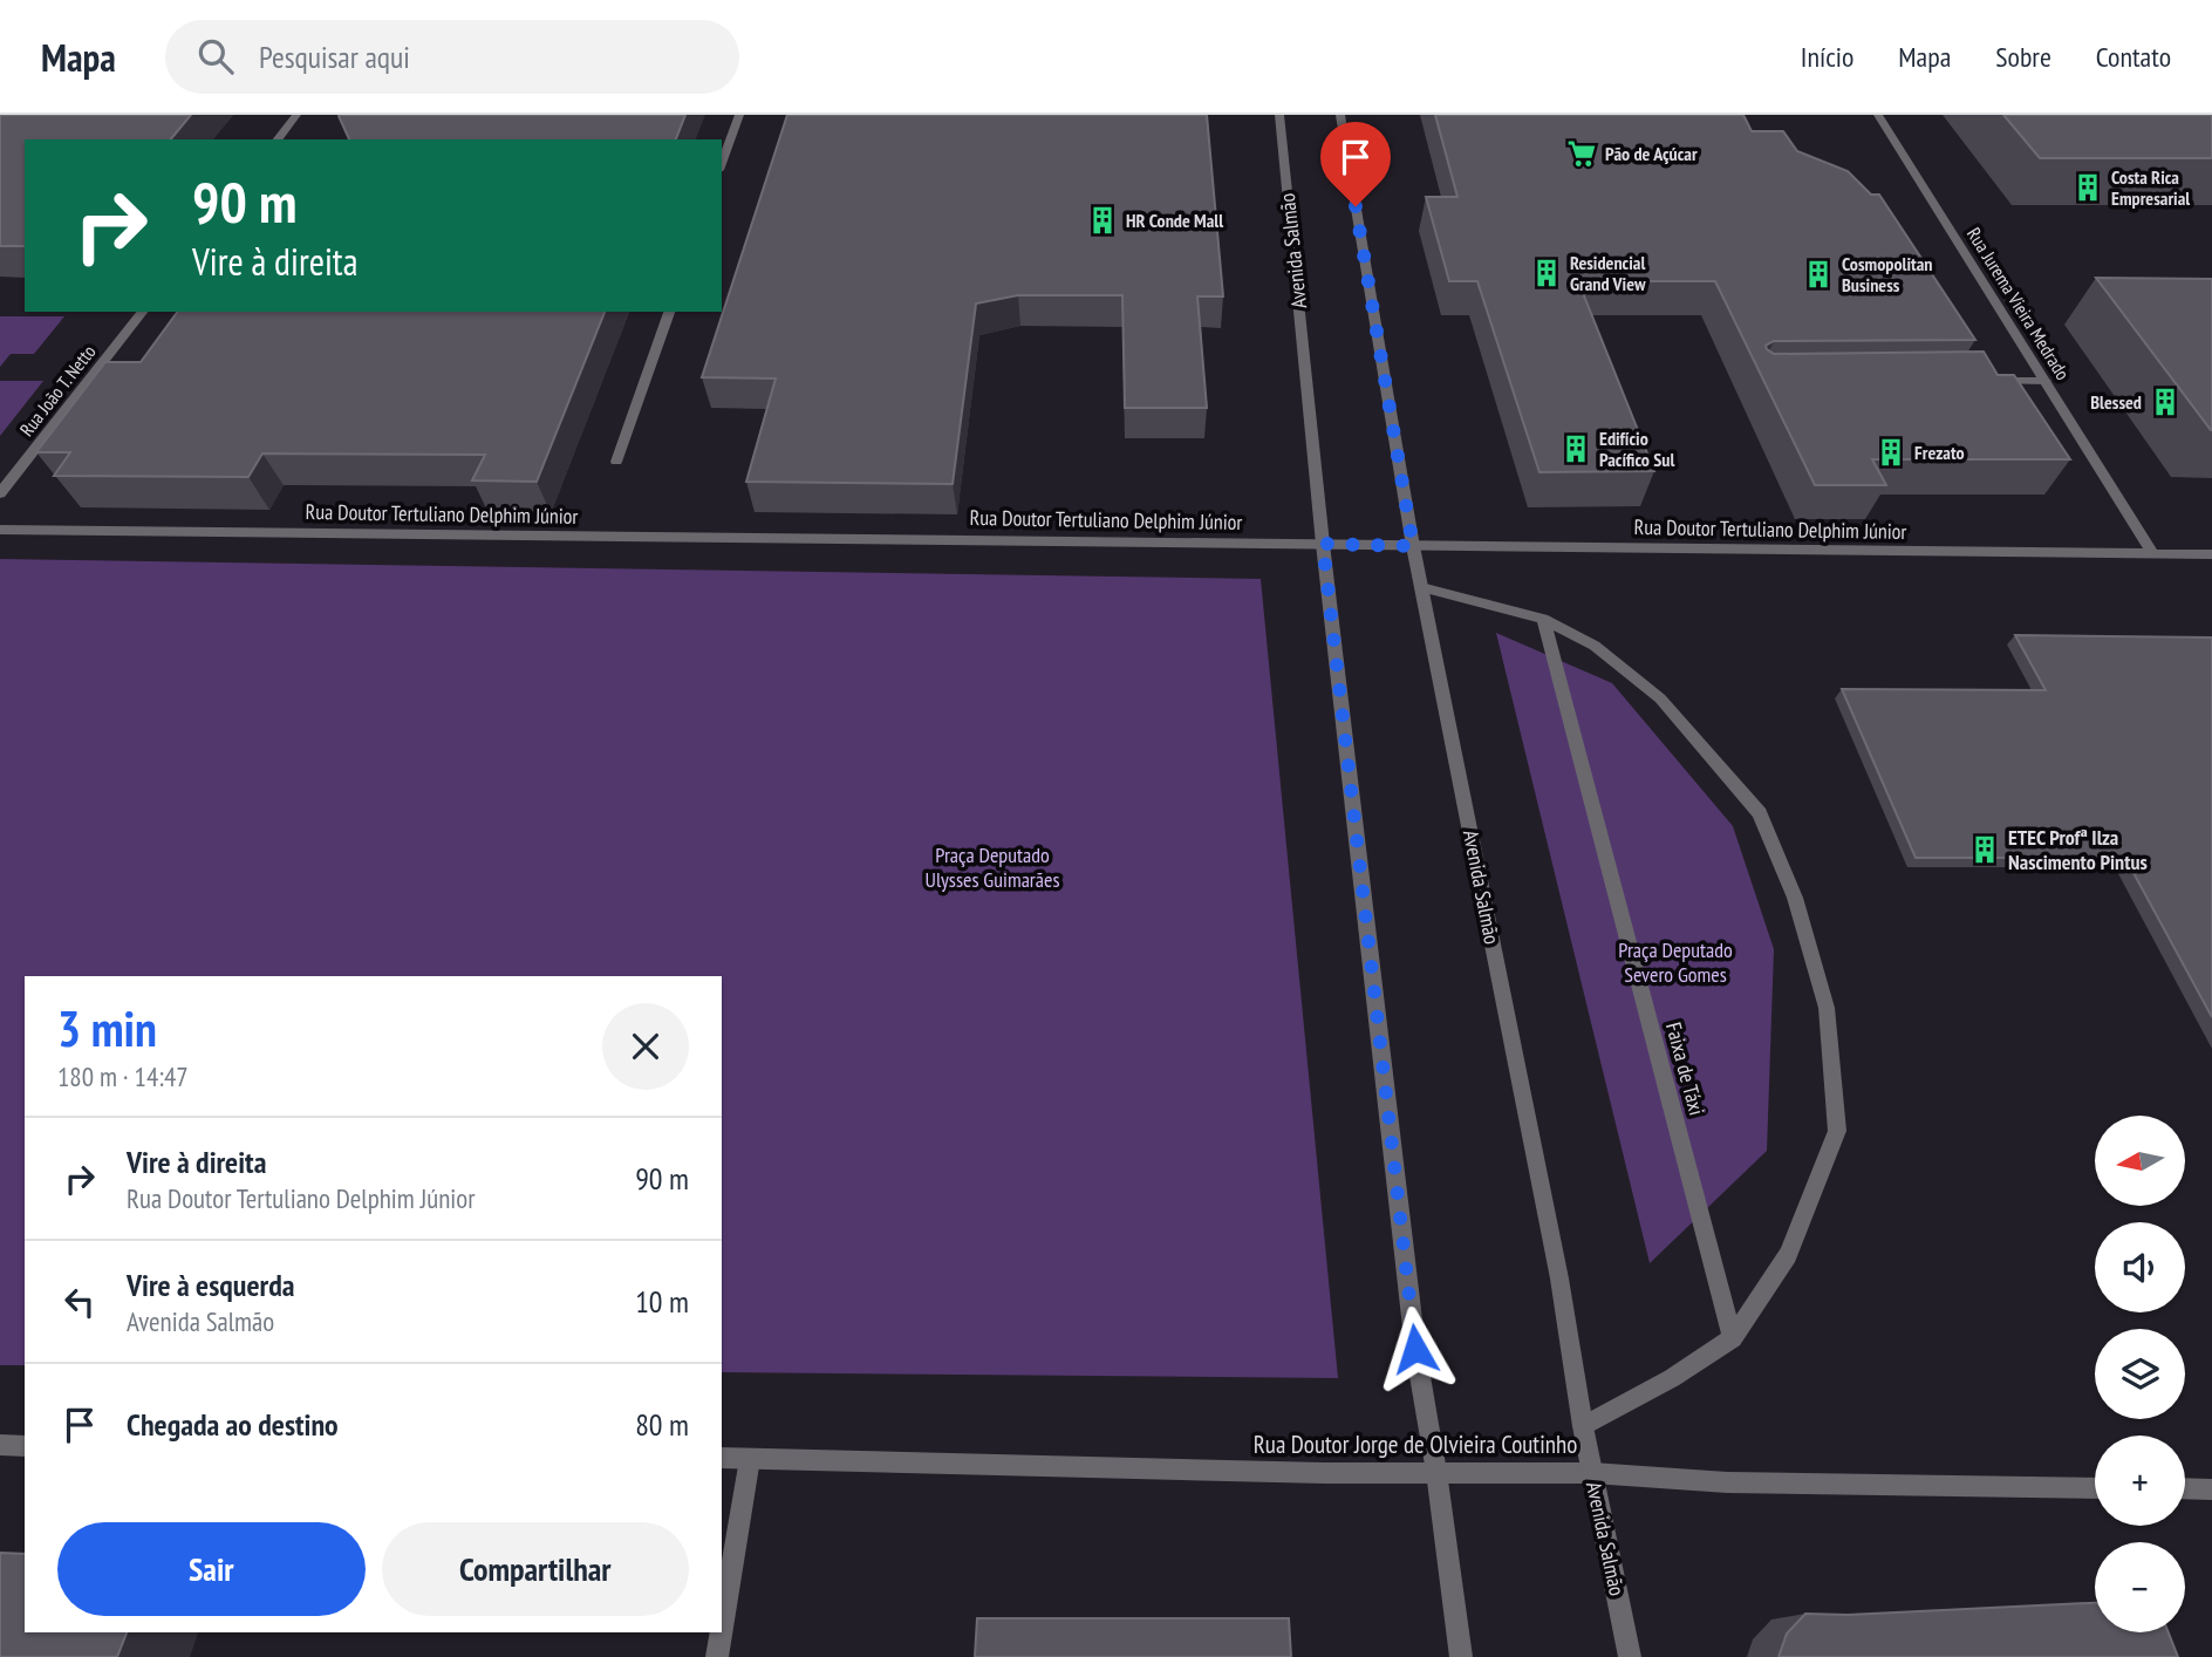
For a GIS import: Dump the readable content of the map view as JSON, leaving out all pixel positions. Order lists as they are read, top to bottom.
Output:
{
  "streets": {
    "street": [
      "Avenida Salmão",
      "Rua Jurema Vieira Medrado",
      "Rua João T. Netto",
      "Rua Doutor Tertuliano Delphim Júnior",
      "Faixa de Táxi",
      "Rua Doutor Jorge de Olvieira Coutinho"
    ]
  },
  "crossings": [
    ["Avenida Salmão", "Rua Doutor Tertuliano Delphim Júnior"],
    ["Avenida Salmão", "Rua Doutor Jorge de Olvieira Coutinho"],
    ["Rua Jurema Vieira Medrado", "Rua Doutor Tertuliano Delphim Júnior"]
  ],
  "parks": ["Praça Deputado Ulysses Guimarães", "Praça Deputado Severo Gomes"],
  "places": {
    "supermarket": ["Pão de Açúcar"],
    "building": [
      "Costa Rica Empresarial",
      "HR Conde Mall",
      "Residencial Grand View",
      "Cosmopolitan Business",
      "Blessed",
      "Edifício Pacífico Sul",
      "Frezato",
      "ETEC Profª Ilza Nascimento Pintus"
    ]
  },
  "north": "left",
  "page": {
    "header": "Mapa",
    "search": "Pesquisar aqui",
    "nav": [
      "Início",
      "Mapa",
      "Sobre",
      "Contato"
    ],
    "turn": ["90 m", "Vire à direita"],
    "heading": ["3 min", "180 m · 14:47"],
    "map_buttons": ["+", "−"],
    "list": [
      {
        "name": "Vire à direita",
        "note": "Rua Doutor Tertuliano Delphim Júnior",
        "value": "90 m"
      },
      {
        "name": "Vire à esquerda",
        "note": "Avenida Salmão",
        "value": "10 m"
      },
      {
        "name": "Chegada ao destino",
        "value": "80 m"
      }
    ],
    "buttons": ["Sair", "Compartilhar"]
  }
}
